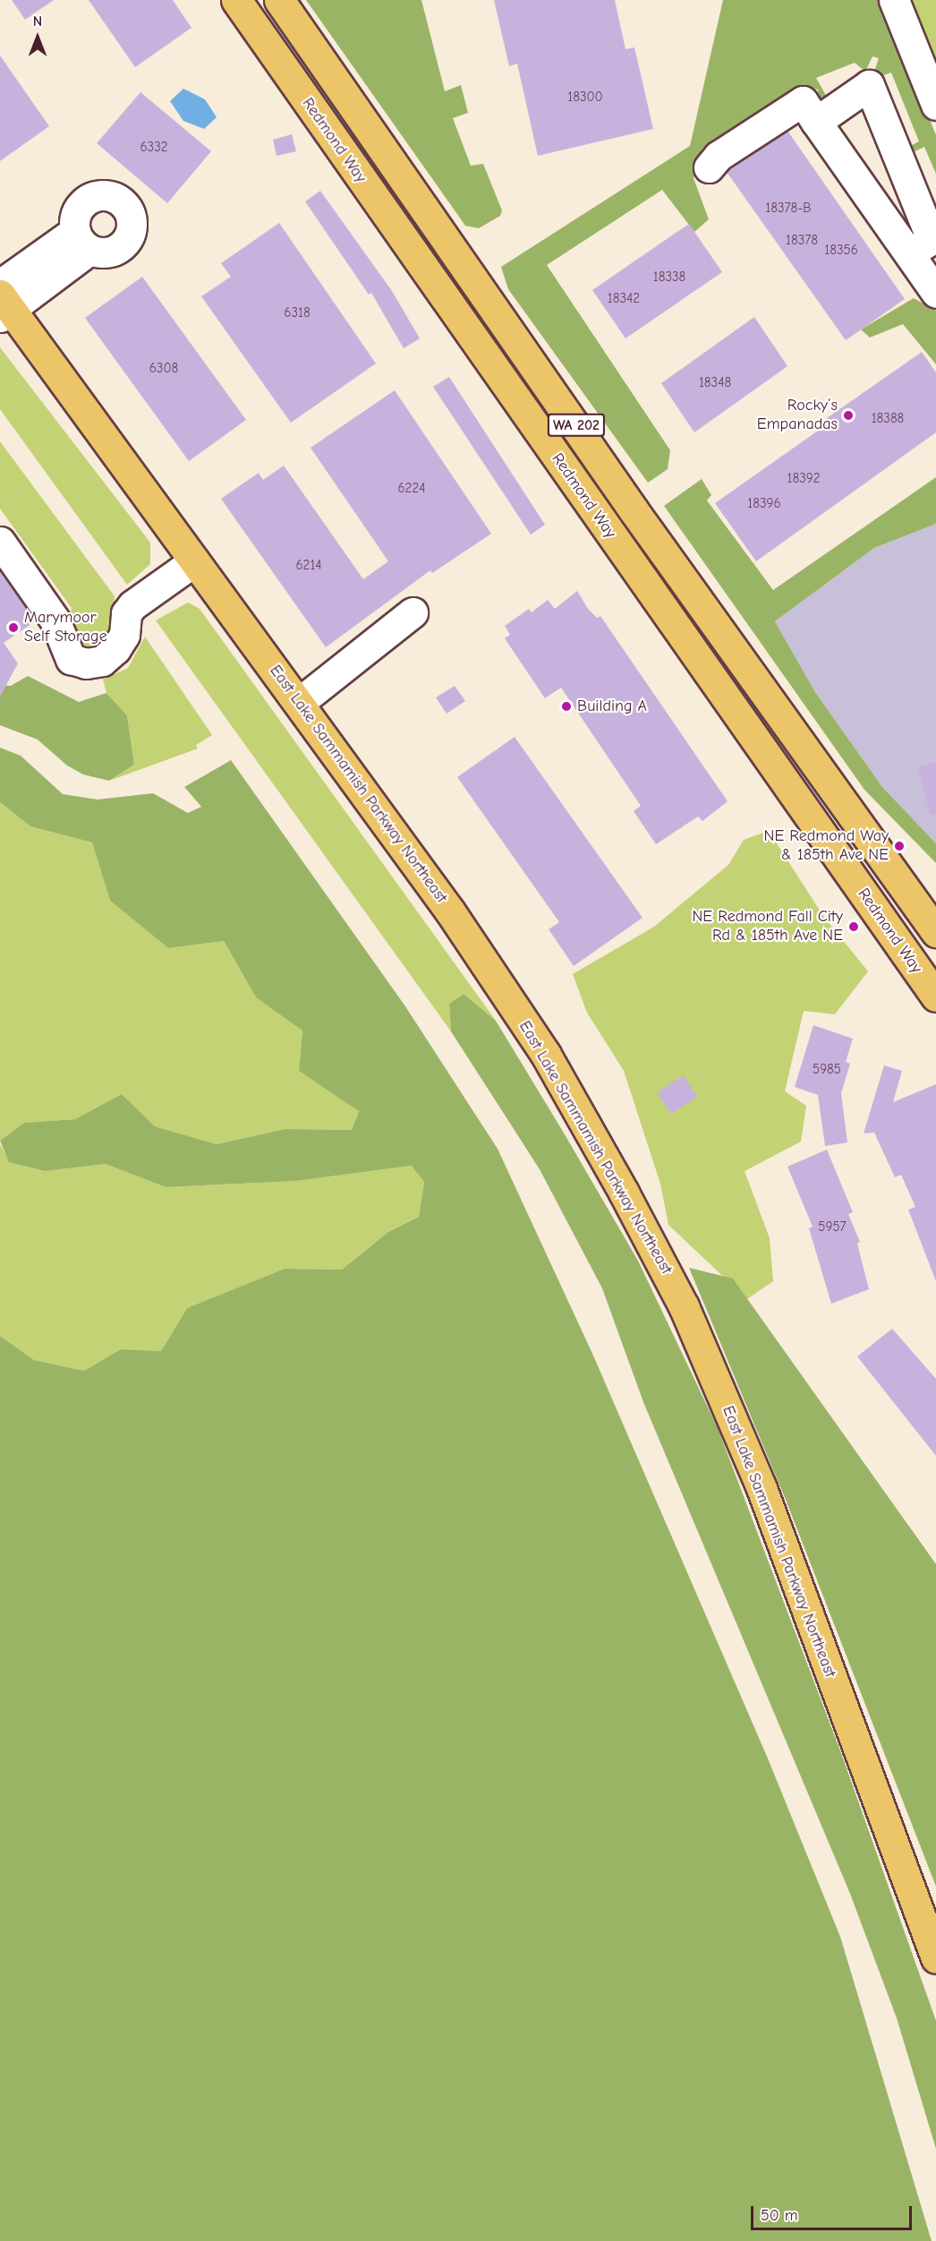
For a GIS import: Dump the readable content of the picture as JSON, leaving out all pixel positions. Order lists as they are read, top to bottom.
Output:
{
  "streets": {
    "main road": ["Redmond Way", "WA 202", "East Lake Sammamish Parkway Northeast"]
  },
  "places": [
    "Rocky’s Empanadas",
    "Marymoor Self Storage",
    "Building A",
    "NE Redmond Way & 185th Ave NE",
    "NE Redmond Fall City Rd & 185th Ave NE"
  ],
  "house_numbers": [
    "18300",
    "6332",
    "18378-B",
    "18378",
    "18356",
    "18338",
    "18342",
    "6318",
    "6308",
    "18348",
    "18388",
    "18392",
    "6224",
    "18396",
    "6214",
    "5985",
    "5957"
  ],
  "scale_bar": "50 m",
  "north": "top"
}
